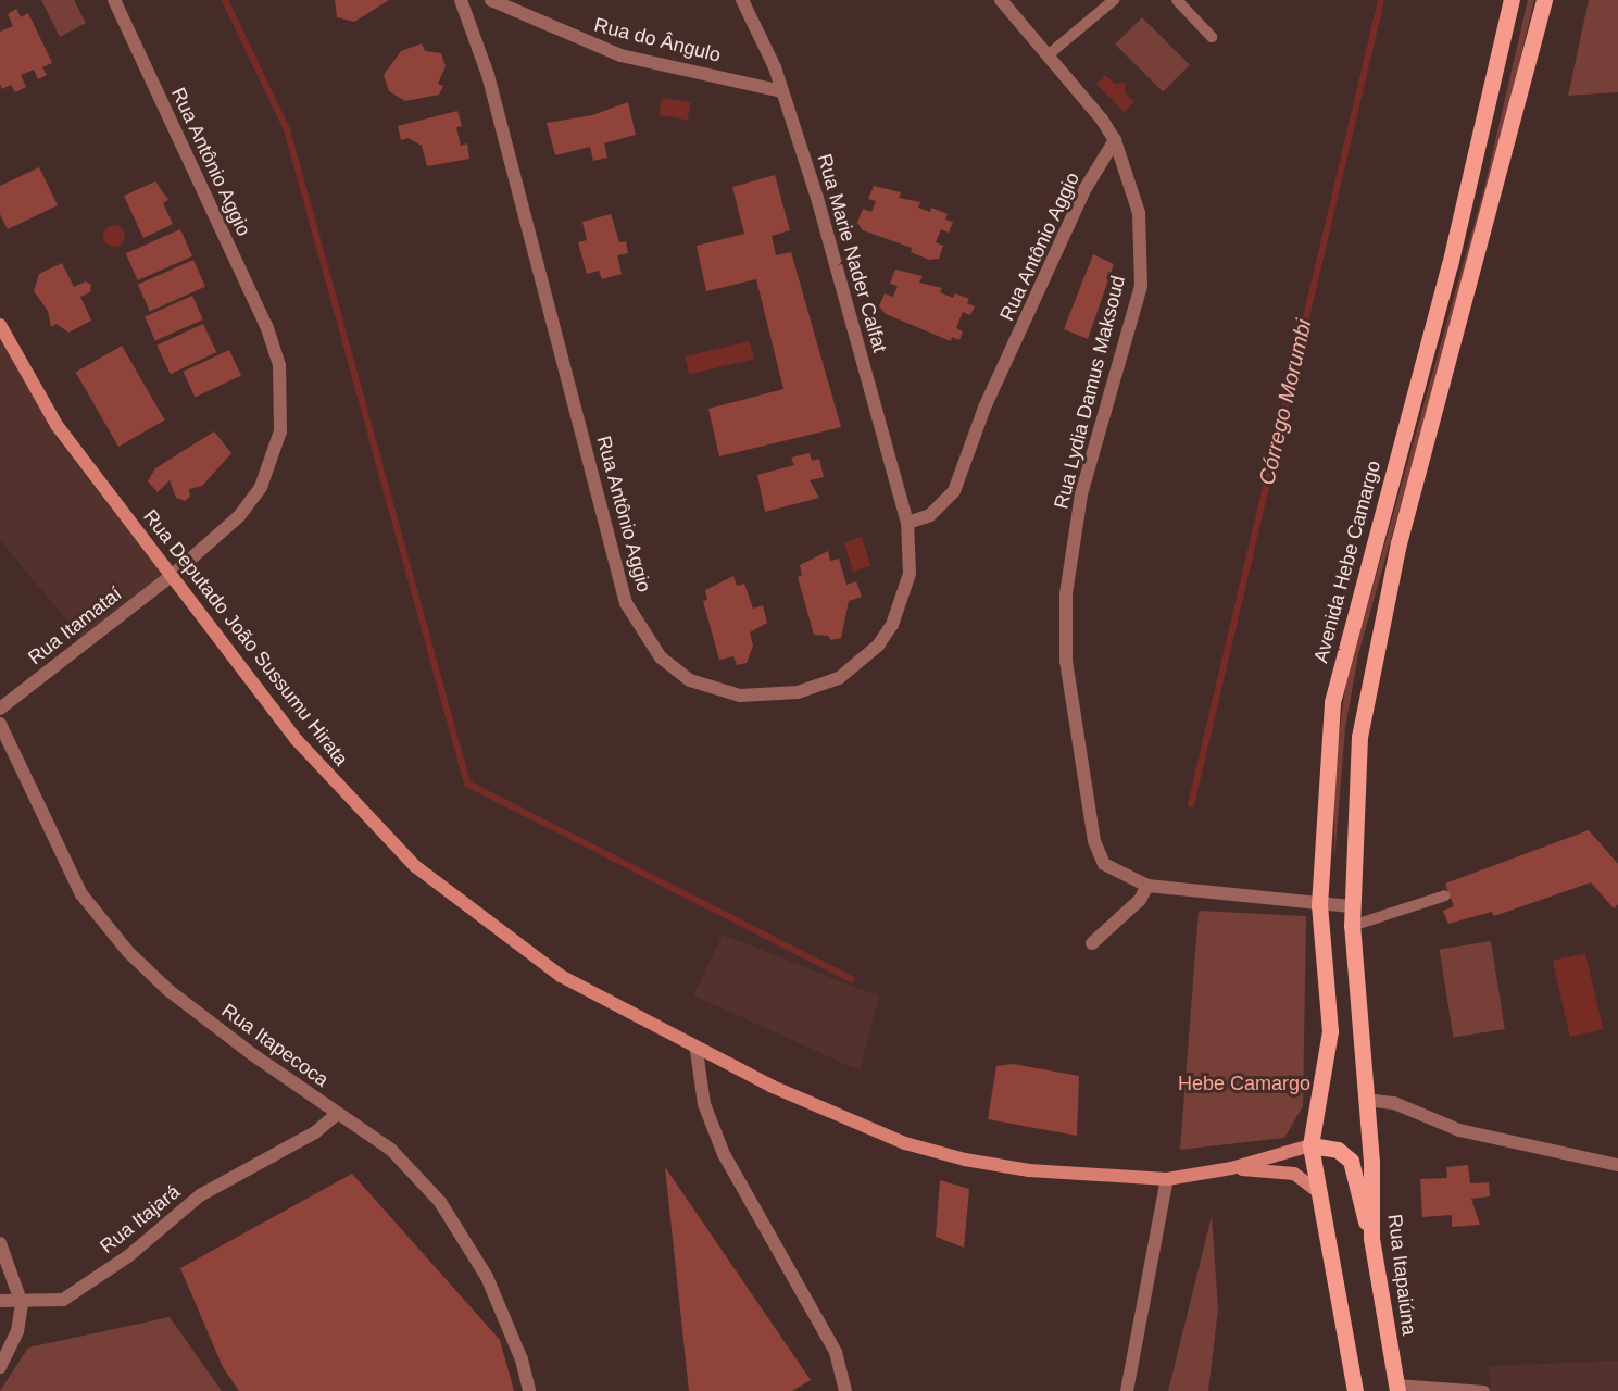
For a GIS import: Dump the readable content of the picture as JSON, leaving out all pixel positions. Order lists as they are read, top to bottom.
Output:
{
  "streets": {
    "main road": ["Avenida Hebe Camargo", "Rua Deputado João Sussumu Hirata", "Rua Itapaiúna"],
    "street": [
      "Rua do Ângulo",
      "Rua Antônio Aggio",
      "Rua Marie Nader Calfat",
      "Rua Lydia Damus Maksoud",
      "Rua Itamataí",
      "Rua Itapecoca",
      "Rua Itajará"
    ]
  },
  "crossings": [
    ["Rua do Ângulo", "Rua Marie Nader Calfat"],
    ["Rua Antônio Aggio", "Rua Marie Nader Calfat"],
    ["Rua Antônio Aggio", "Rua Lydia Damus Maksoud"],
    ["Rua Antônio Aggio", "Rua Itamataí"],
    ["Rua Antônio Aggio", "Rua Deputado João Sussumu Hirata"],
    ["Avenida Hebe Camargo", "Rua Deputado João Sussumu Hirata"],
    ["Rua Itamataí", "Rua Deputado João Sussumu Hirata"],
    ["Rua Itapecoca", "Rua Itajará"]
  ],
  "water": ["Córrego Morumbi"],
  "parks": ["Hebe Camargo"]
}
